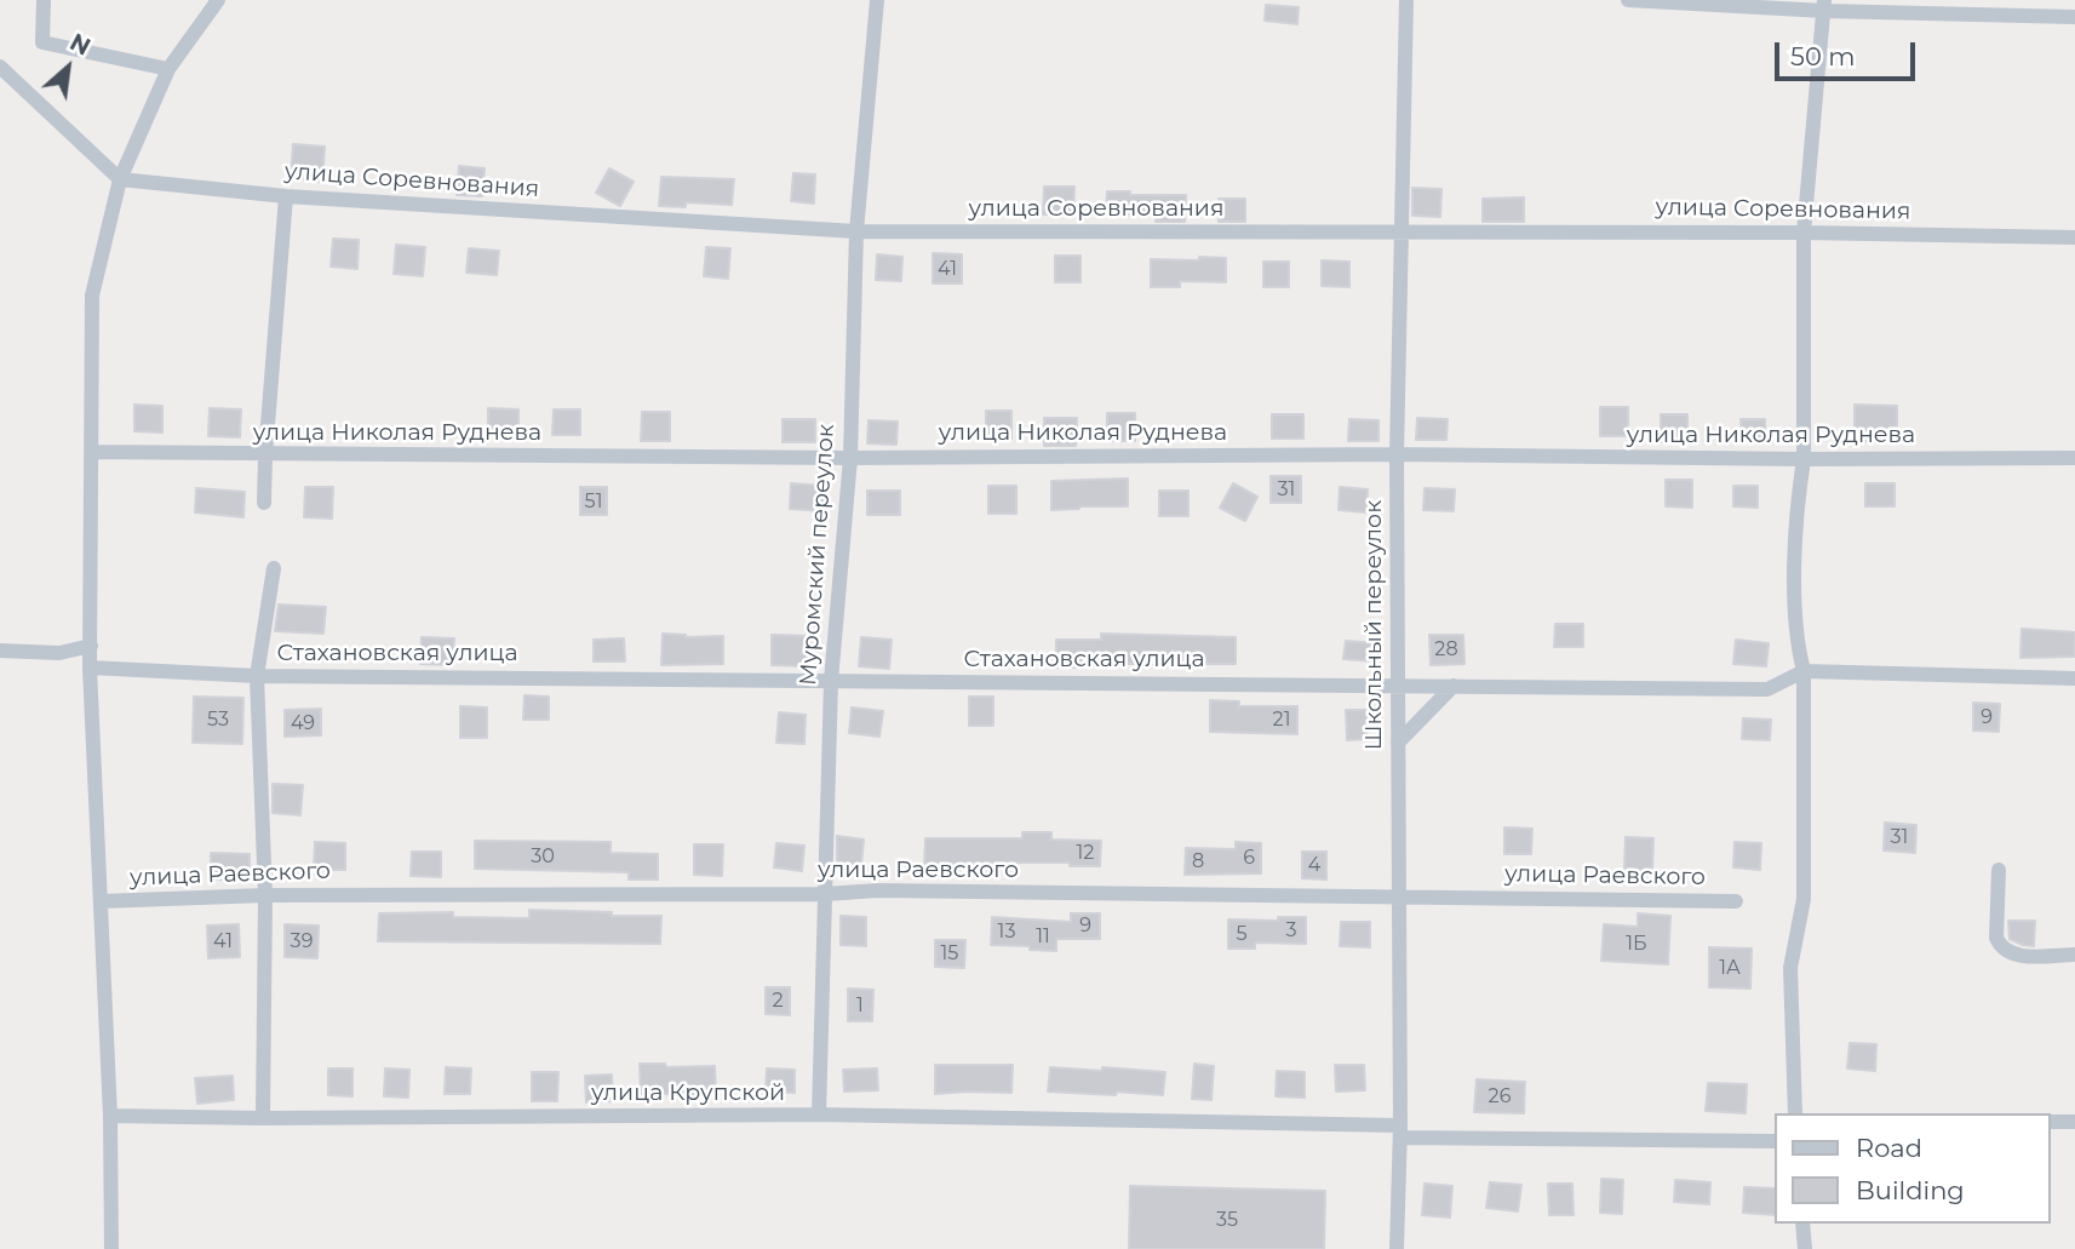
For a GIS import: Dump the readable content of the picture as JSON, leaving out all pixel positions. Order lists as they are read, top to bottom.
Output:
{
  "streets": {
    "street": [
      "улица Соревнования",
      "улица Николая Руднева",
      "Муромский переулок",
      "Школьный переулок",
      "Стахановская улица",
      "улица Раевского",
      "улица Крупской"
    ]
  },
  "crossings": [
    ["улица Соревнования", "Муромский переулок"],
    ["улица Соревнования", "Школьный переулок"],
    ["улица Николая Руднева", "Муромский переулок"],
    ["улица Николая Руднева", "Школьный переулок"],
    ["Муромский переулок", "Стахановская улица"],
    ["Муромский переулок", "улица Раевского"],
    ["Муромский переулок", "улица Крупской"],
    ["Школьный переулок", "Стахановская улица"],
    ["Школьный переулок", "улица Раевского"],
    ["Школьный переулок", "улица Крупской"]
  ],
  "house_numbers": [
    "41",
    "31",
    "51",
    "28",
    "9",
    "53",
    "21",
    "49",
    "31",
    "12",
    "30",
    "6",
    "8",
    "4",
    "9",
    "3",
    "13",
    "5",
    "11",
    "41",
    "39",
    "1Б",
    "15",
    "1А",
    "2",
    "1",
    "26",
    "35"
  ],
  "legend": ["Road", "Building"],
  "scale_bar": "50 m",
  "north": "top right"
}
